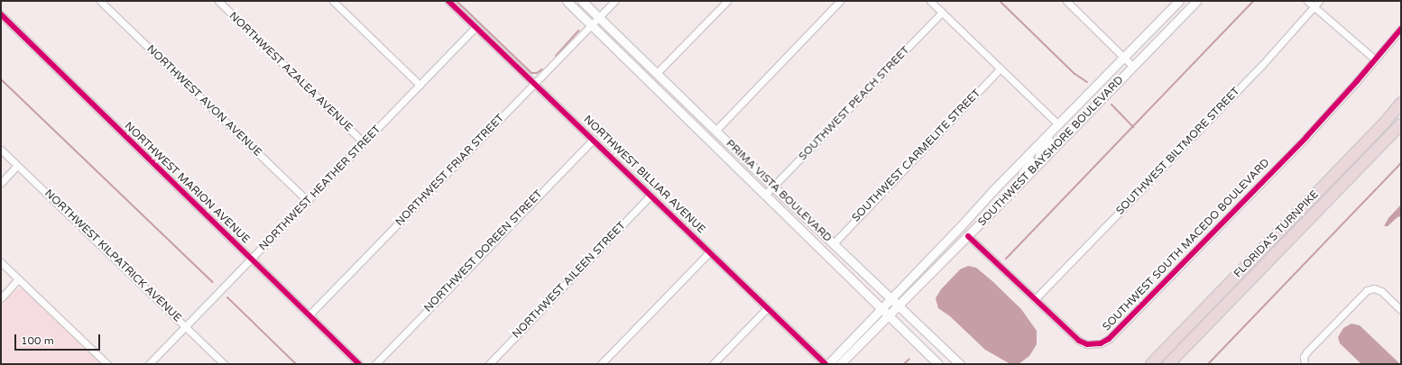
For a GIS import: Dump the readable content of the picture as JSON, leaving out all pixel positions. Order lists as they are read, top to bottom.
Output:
{
  "streets": {
    "highway": ["FLORIDA'S TURNPIKE"],
    "main road": ["SOUTHWEST BAYSHORE BOULEVARD", "PRIMA VISTA BOULEVARD"],
    "street": [
      "NORTHWEST AZALEA AVENUE",
      "NORTHWEST AVON AVENUE",
      "SOUTHWEST PEACH STREET",
      "SOUTHWEST BILTMORE STREET",
      "SOUTHWEST CARMELITE STREET",
      "NORTHWEST FRIAR STREET",
      "NORTHWEST BILLIAR AVENUE",
      "NORTHWEST MARION AVENUE",
      "NORTHWEST HEATHER STREET",
      "SOUTHWEST SOUTH MACEDO BOULEVARD",
      "NORTHWEST DOREEN STREET",
      "NORTHWEST KILPATRICK AVENUE",
      "NORTHWEST AILEEN STREET"
    ]
  },
  "crossings": [
    ["NORTHWEST AZALEA AVENUE", "NORTHWEST HEATHER STREET"],
    ["NORTHWEST AVON AVENUE", "NORTHWEST HEATHER STREET"],
    ["SOUTHWEST PEACH STREET", "PRIMA VISTA BOULEVARD"],
    ["SOUTHWEST BAYSHORE BOULEVARD", "PRIMA VISTA BOULEVARD"],
    ["SOUTHWEST BAYSHORE BOULEVARD", "SOUTHWEST SOUTH MACEDO BOULEVARD"],
    ["SOUTHWEST BILTMORE STREET", "SOUTHWEST SOUTH MACEDO BOULEVARD"],
    ["SOUTHWEST CARMELITE STREET", "PRIMA VISTA BOULEVARD"],
    ["NORTHWEST FRIAR STREET", "NORTHWEST BILLIAR AVENUE"],
    ["NORTHWEST FRIAR STREET", "NORTHWEST MARION AVENUE"],
    ["NORTHWEST FRIAR STREET", "PRIMA VISTA BOULEVARD"],
    ["NORTHWEST BILLIAR AVENUE", "NORTHWEST HEATHER STREET"],
    ["NORTHWEST BILLIAR AVENUE", "NORTHWEST DOREEN STREET"],
    ["NORTHWEST BILLIAR AVENUE", "NORTHWEST AILEEN STREET"],
    ["NORTHWEST MARION AVENUE", "NORTHWEST HEATHER STREET"],
    ["NORTHWEST HEATHER STREET", "NORTHWEST KILPATRICK AVENUE"]
  ],
  "scale_bar": "100 m"
}
